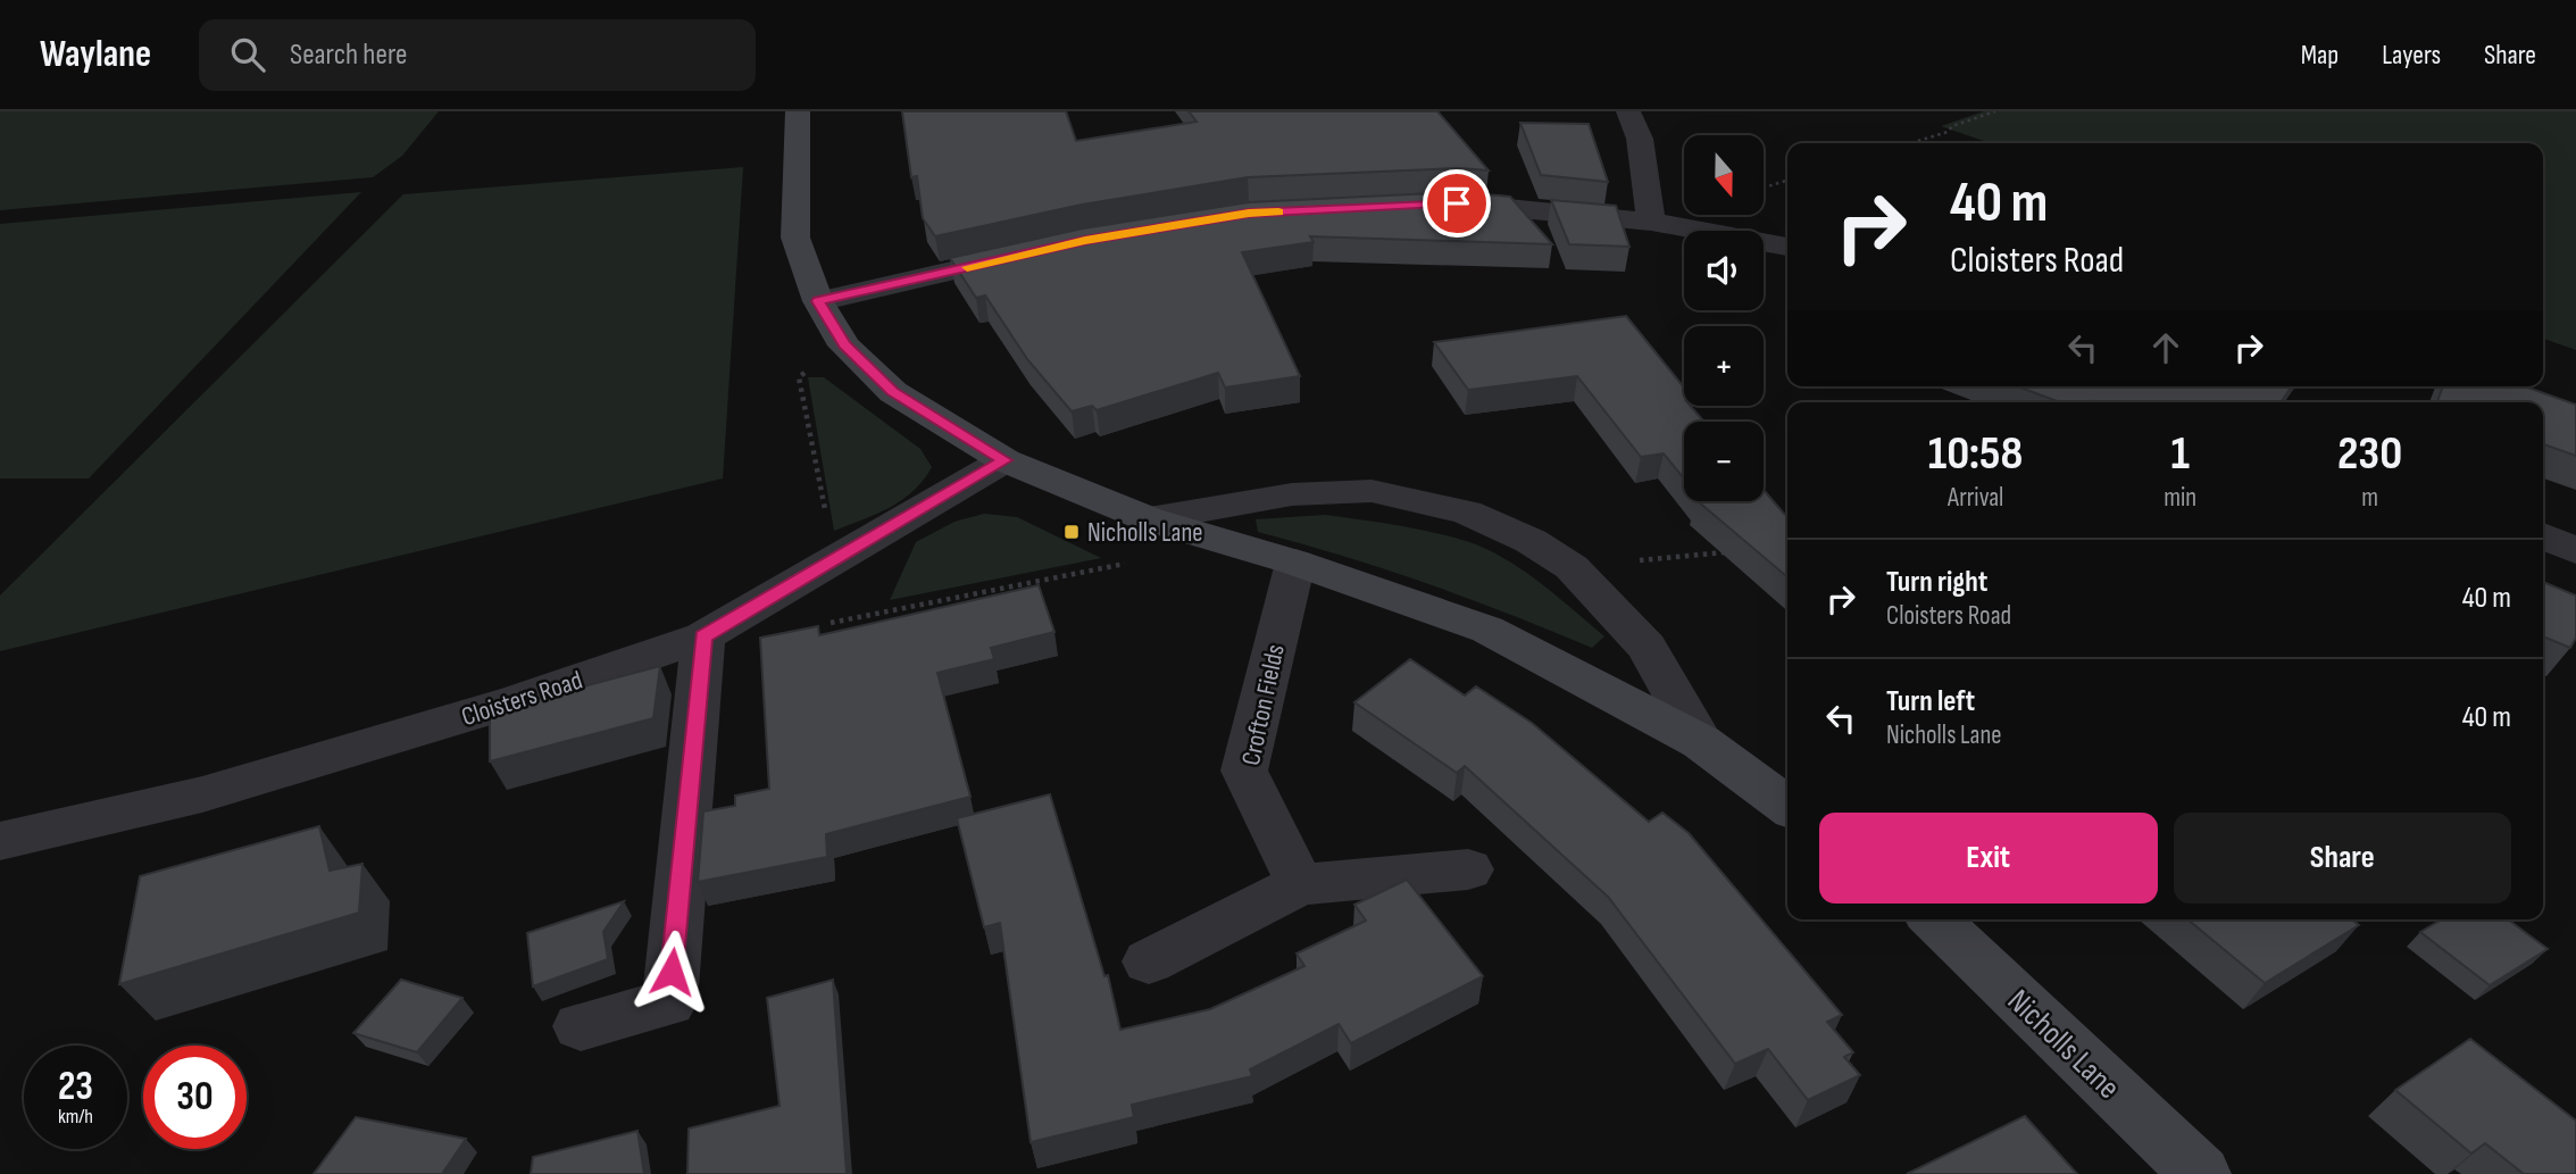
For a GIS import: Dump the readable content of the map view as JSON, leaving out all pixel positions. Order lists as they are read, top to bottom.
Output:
{
  "streets": {
    "street": ["Cloisters Road", "Crofton Fields", "Nicholls Lane"]
  },
  "places": {
    "transit": ["Nicholls Lane"]
  },
  "north": "bottom",
  "page": {
    "header": "Waylane",
    "search": "Search here",
    "nav": ["Map", "Layers", "Share"],
    "map_buttons": ["+", "−"],
    "turn": ["40 m", "Cloisters Road"],
    "eta": [
      "10:58",
      "Arrival",
      "1",
      "min",
      "230",
      "m"
    ],
    "list": [
      {
        "name": "Turn right",
        "note": "Cloisters Road",
        "value": "40 m"
      },
      {
        "name": "Turn left",
        "note": "Nicholls Lane",
        "value": "40 m"
      }
    ],
    "buttons": ["Exit", "Share"],
    "speed": "23 km/h",
    "limit": "30"
  }
}
